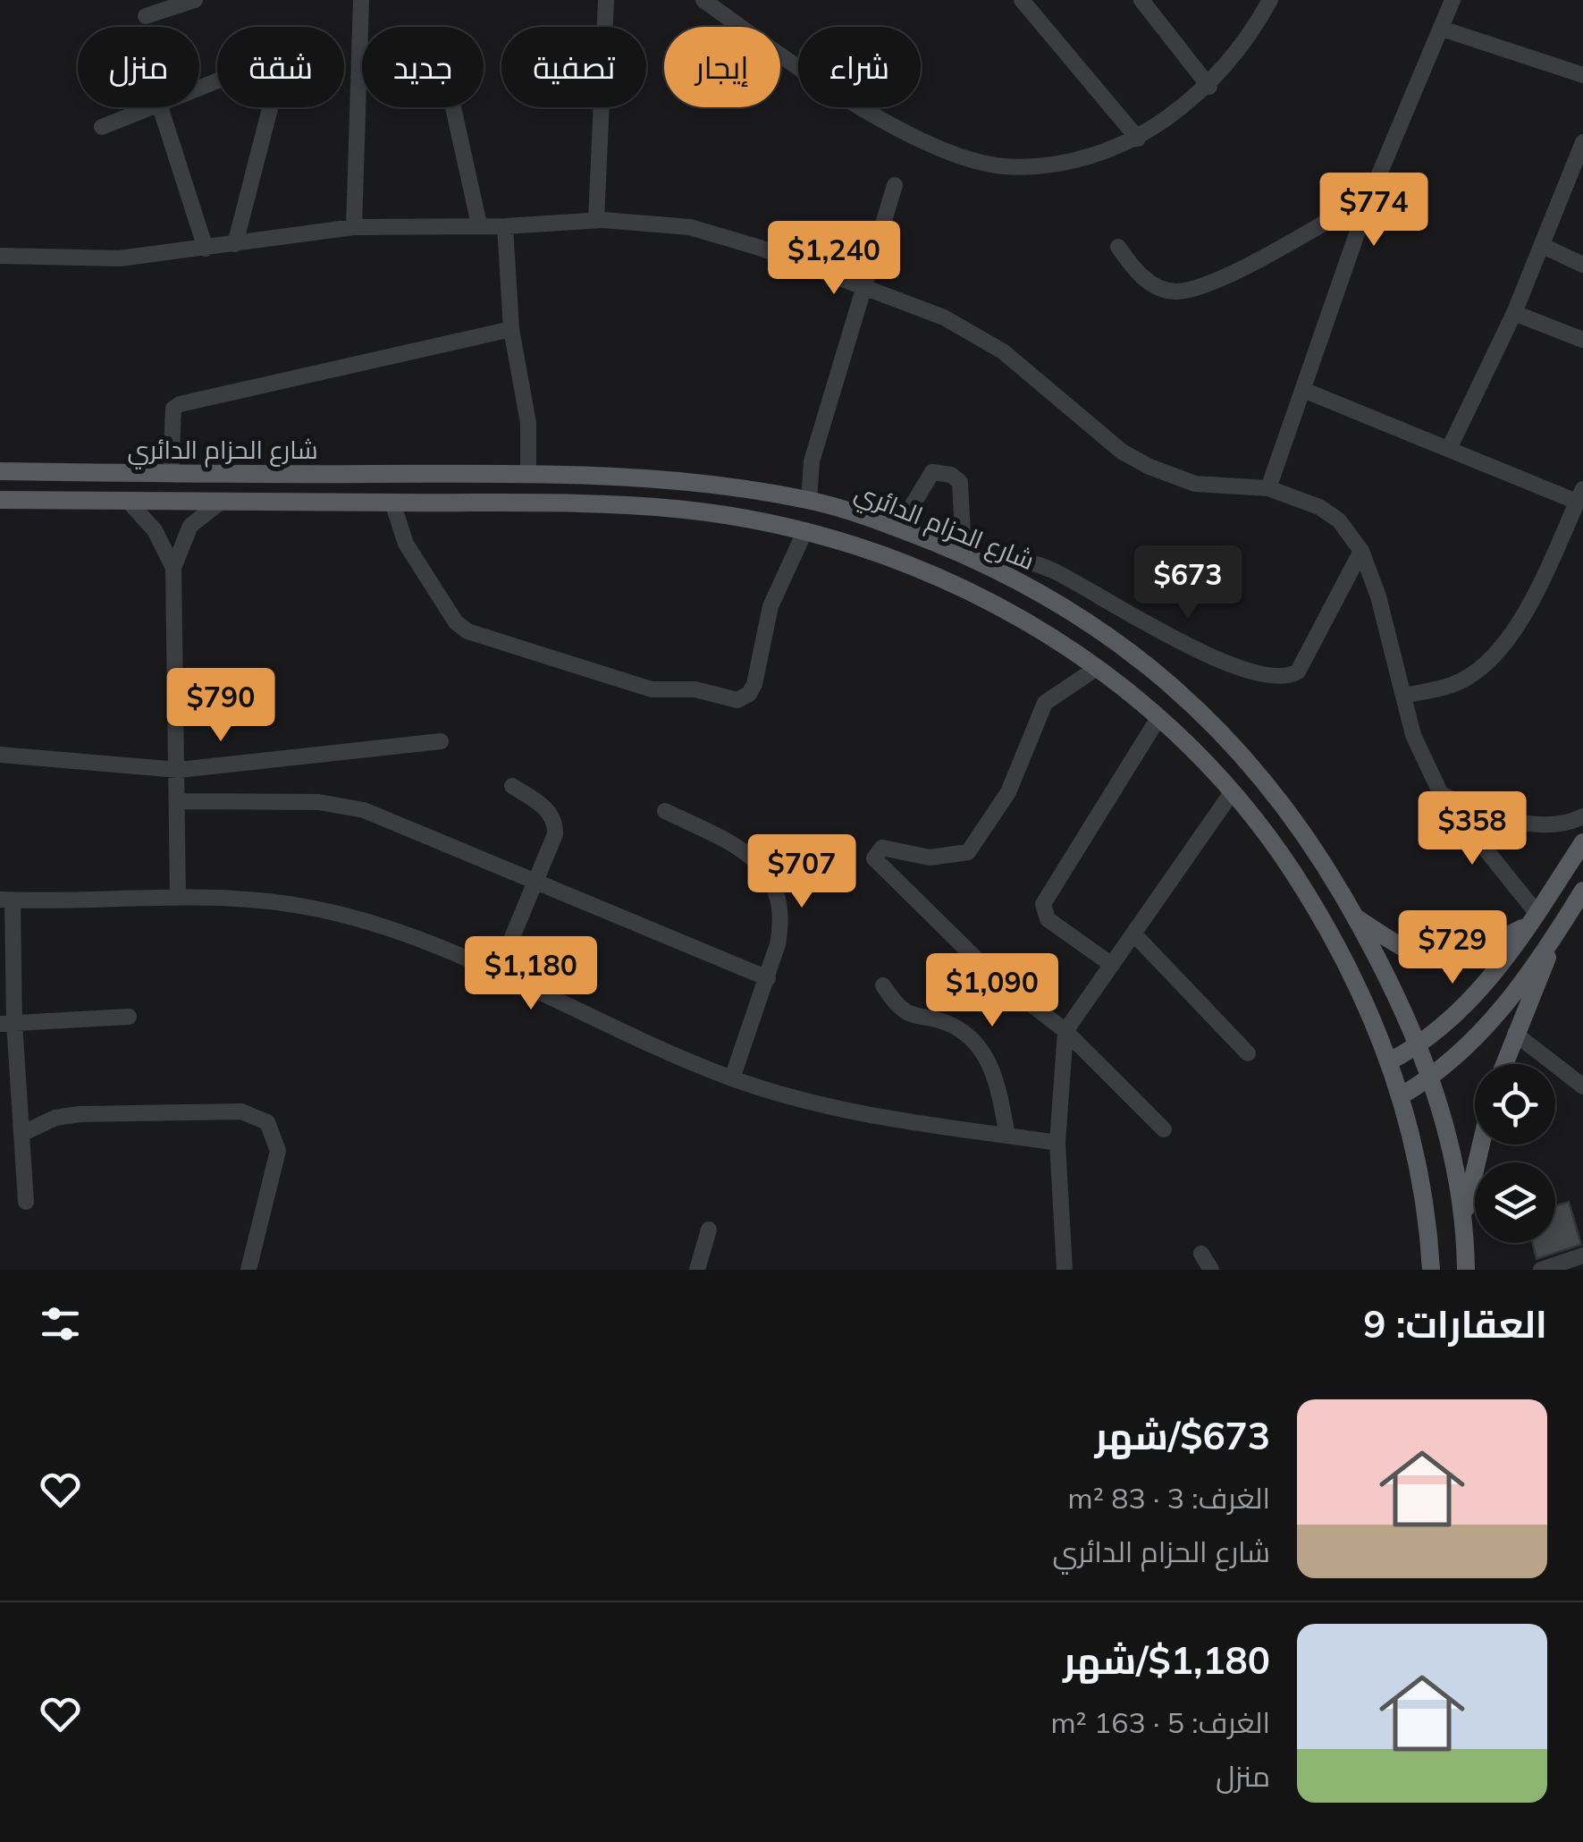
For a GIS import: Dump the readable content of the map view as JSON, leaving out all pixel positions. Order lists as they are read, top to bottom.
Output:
{
  "streets": {
    "main road": ["شارع الحزام الدائري"]
  },
  "page": {
    "chip": [
      "شراء",
      "إيجار",
      "تصفية",
      "جديد",
      "شقة",
      "منزل"
    ],
    "price": [
      "$774",
      "$1,240",
      "$673",
      "$790",
      "$358",
      "$707",
      "$729",
      "$1,180",
      "$1,090"
    ],
    "heading": "العقارات: 9",
    "list": [
      {
        "name": "$673/شهر",
        "note": "الغرف: 3 · 83 m² · شارع الحزام الدائري"
      },
      {
        "name": "$1,180/شهر",
        "note": "الغرف: 5 · 163 m² · منزل"
      }
    ]
  }
}
